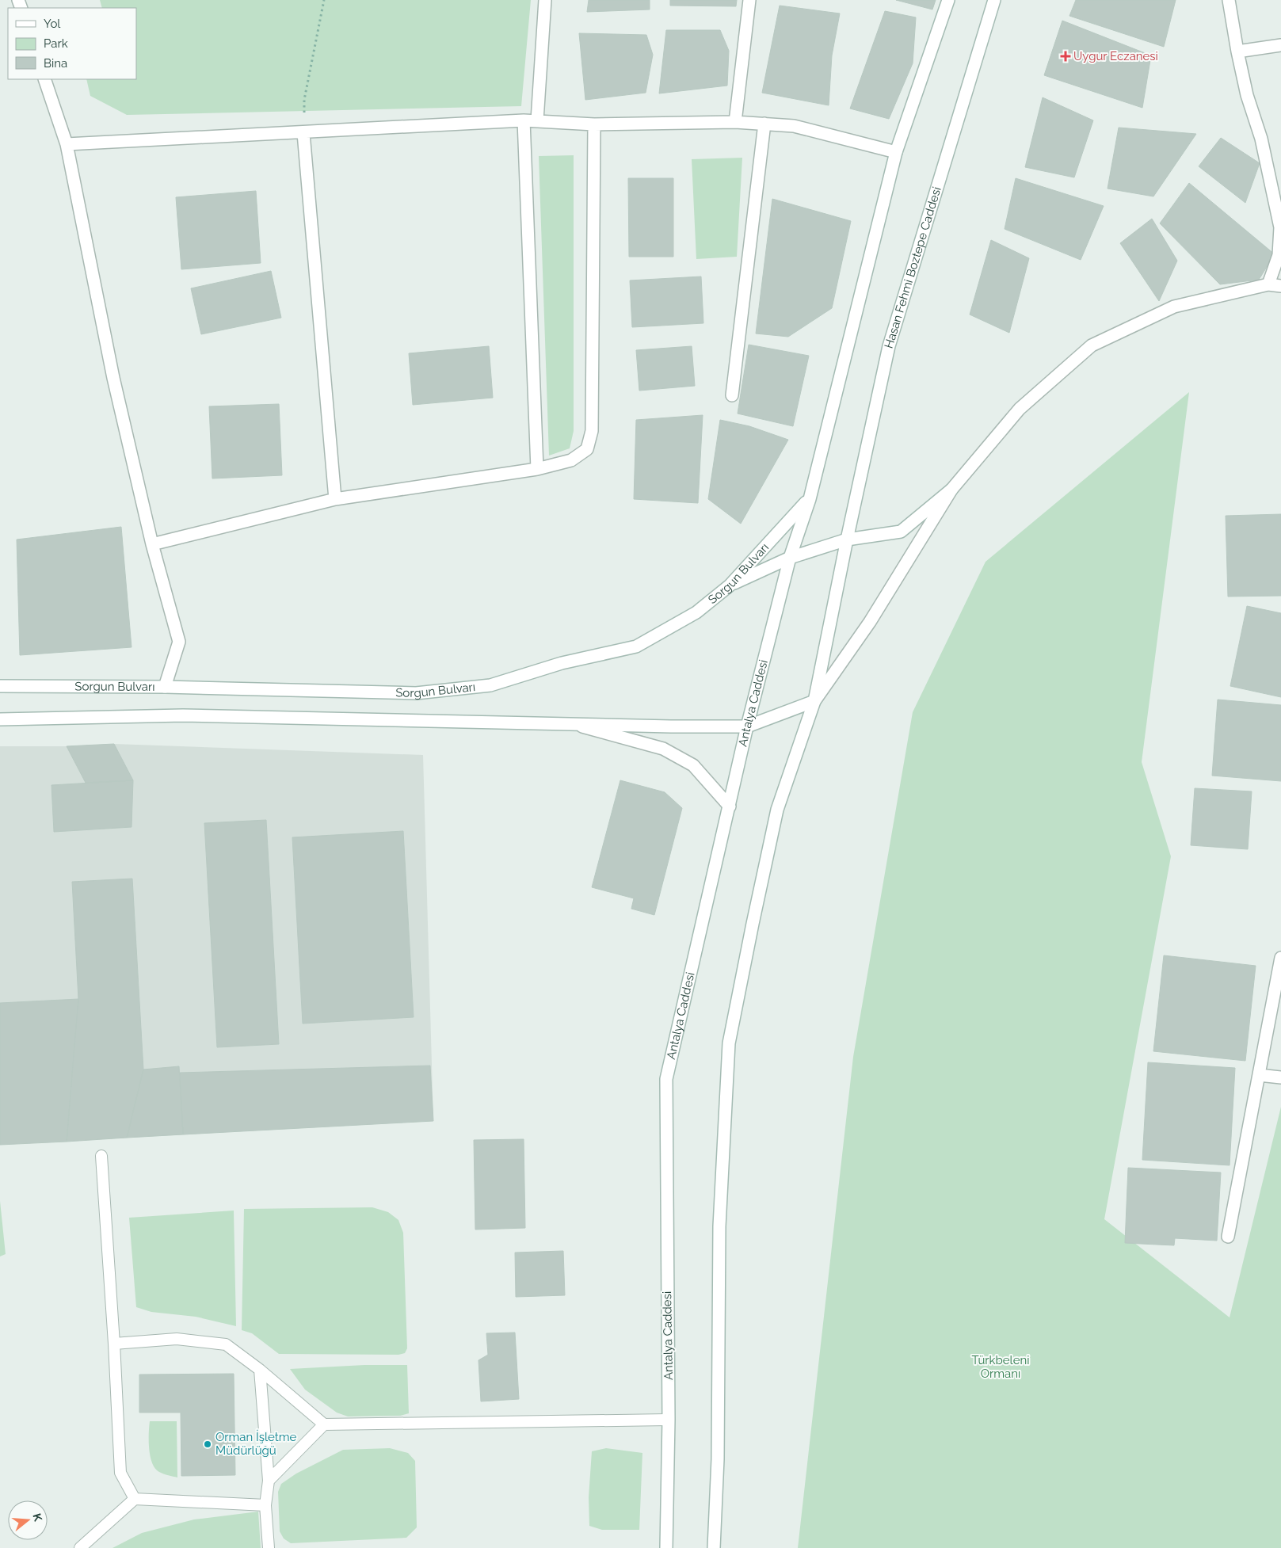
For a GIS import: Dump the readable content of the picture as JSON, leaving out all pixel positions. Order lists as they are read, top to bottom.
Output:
{
  "streets": {
    "main road": ["Hasan Fehmi Boztepe Caddesi", "Sorgun Bulvarı", "Antalya Caddesi"]
  },
  "crossings": [
    ["Sorgun Bulvarı", "Antalya Caddesi"]
  ],
  "parks": ["Türkbeleni Ormanı"],
  "places": {
    "health": ["Uygur Eczanesi"],
    "other": ["Orman İşletme Müdürlüğü"]
  },
  "legend": ["Yol", "Park", "Bina"],
  "north": "right"
}
